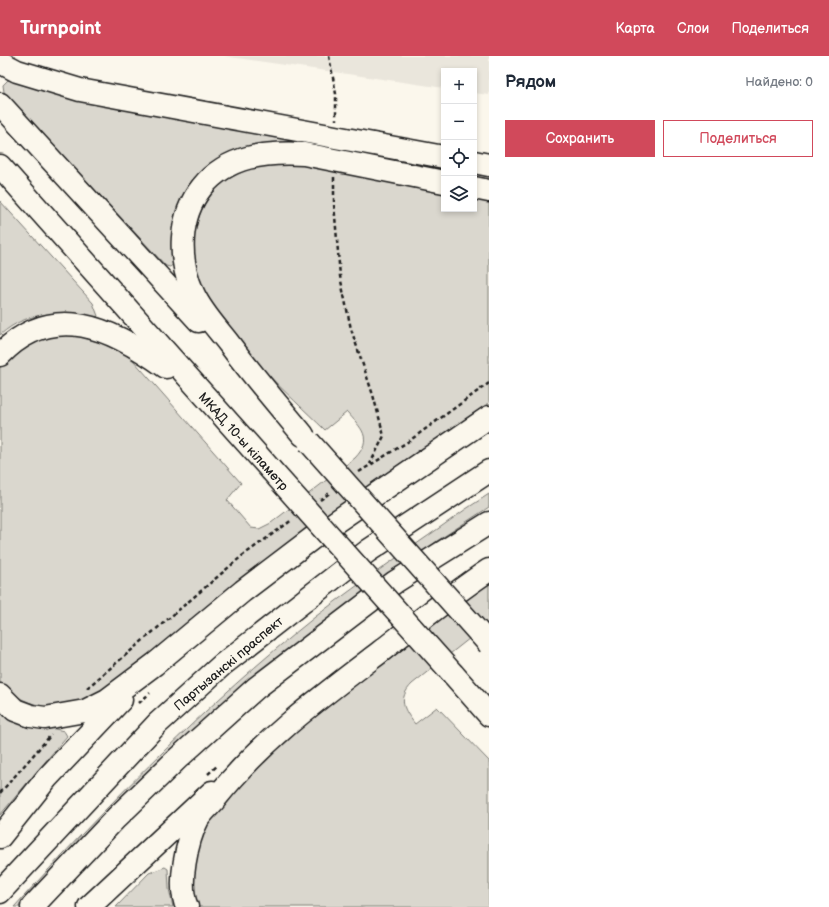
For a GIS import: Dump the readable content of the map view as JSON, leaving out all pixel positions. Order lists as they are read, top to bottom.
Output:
{
  "streets": {
    "main road": ["МКАД, 10-ы кіламетр", "Партызанскі праспект"]
  },
  "page": {
    "header": "Turnpoint",
    "nav": ["Карта", "Слои", "Поделиться"],
    "heading": ["Рядом", "Найдено: 0"],
    "map_buttons": ["+", "−"],
    "buttons": ["Сохранить", "Поделиться"]
  }
}
